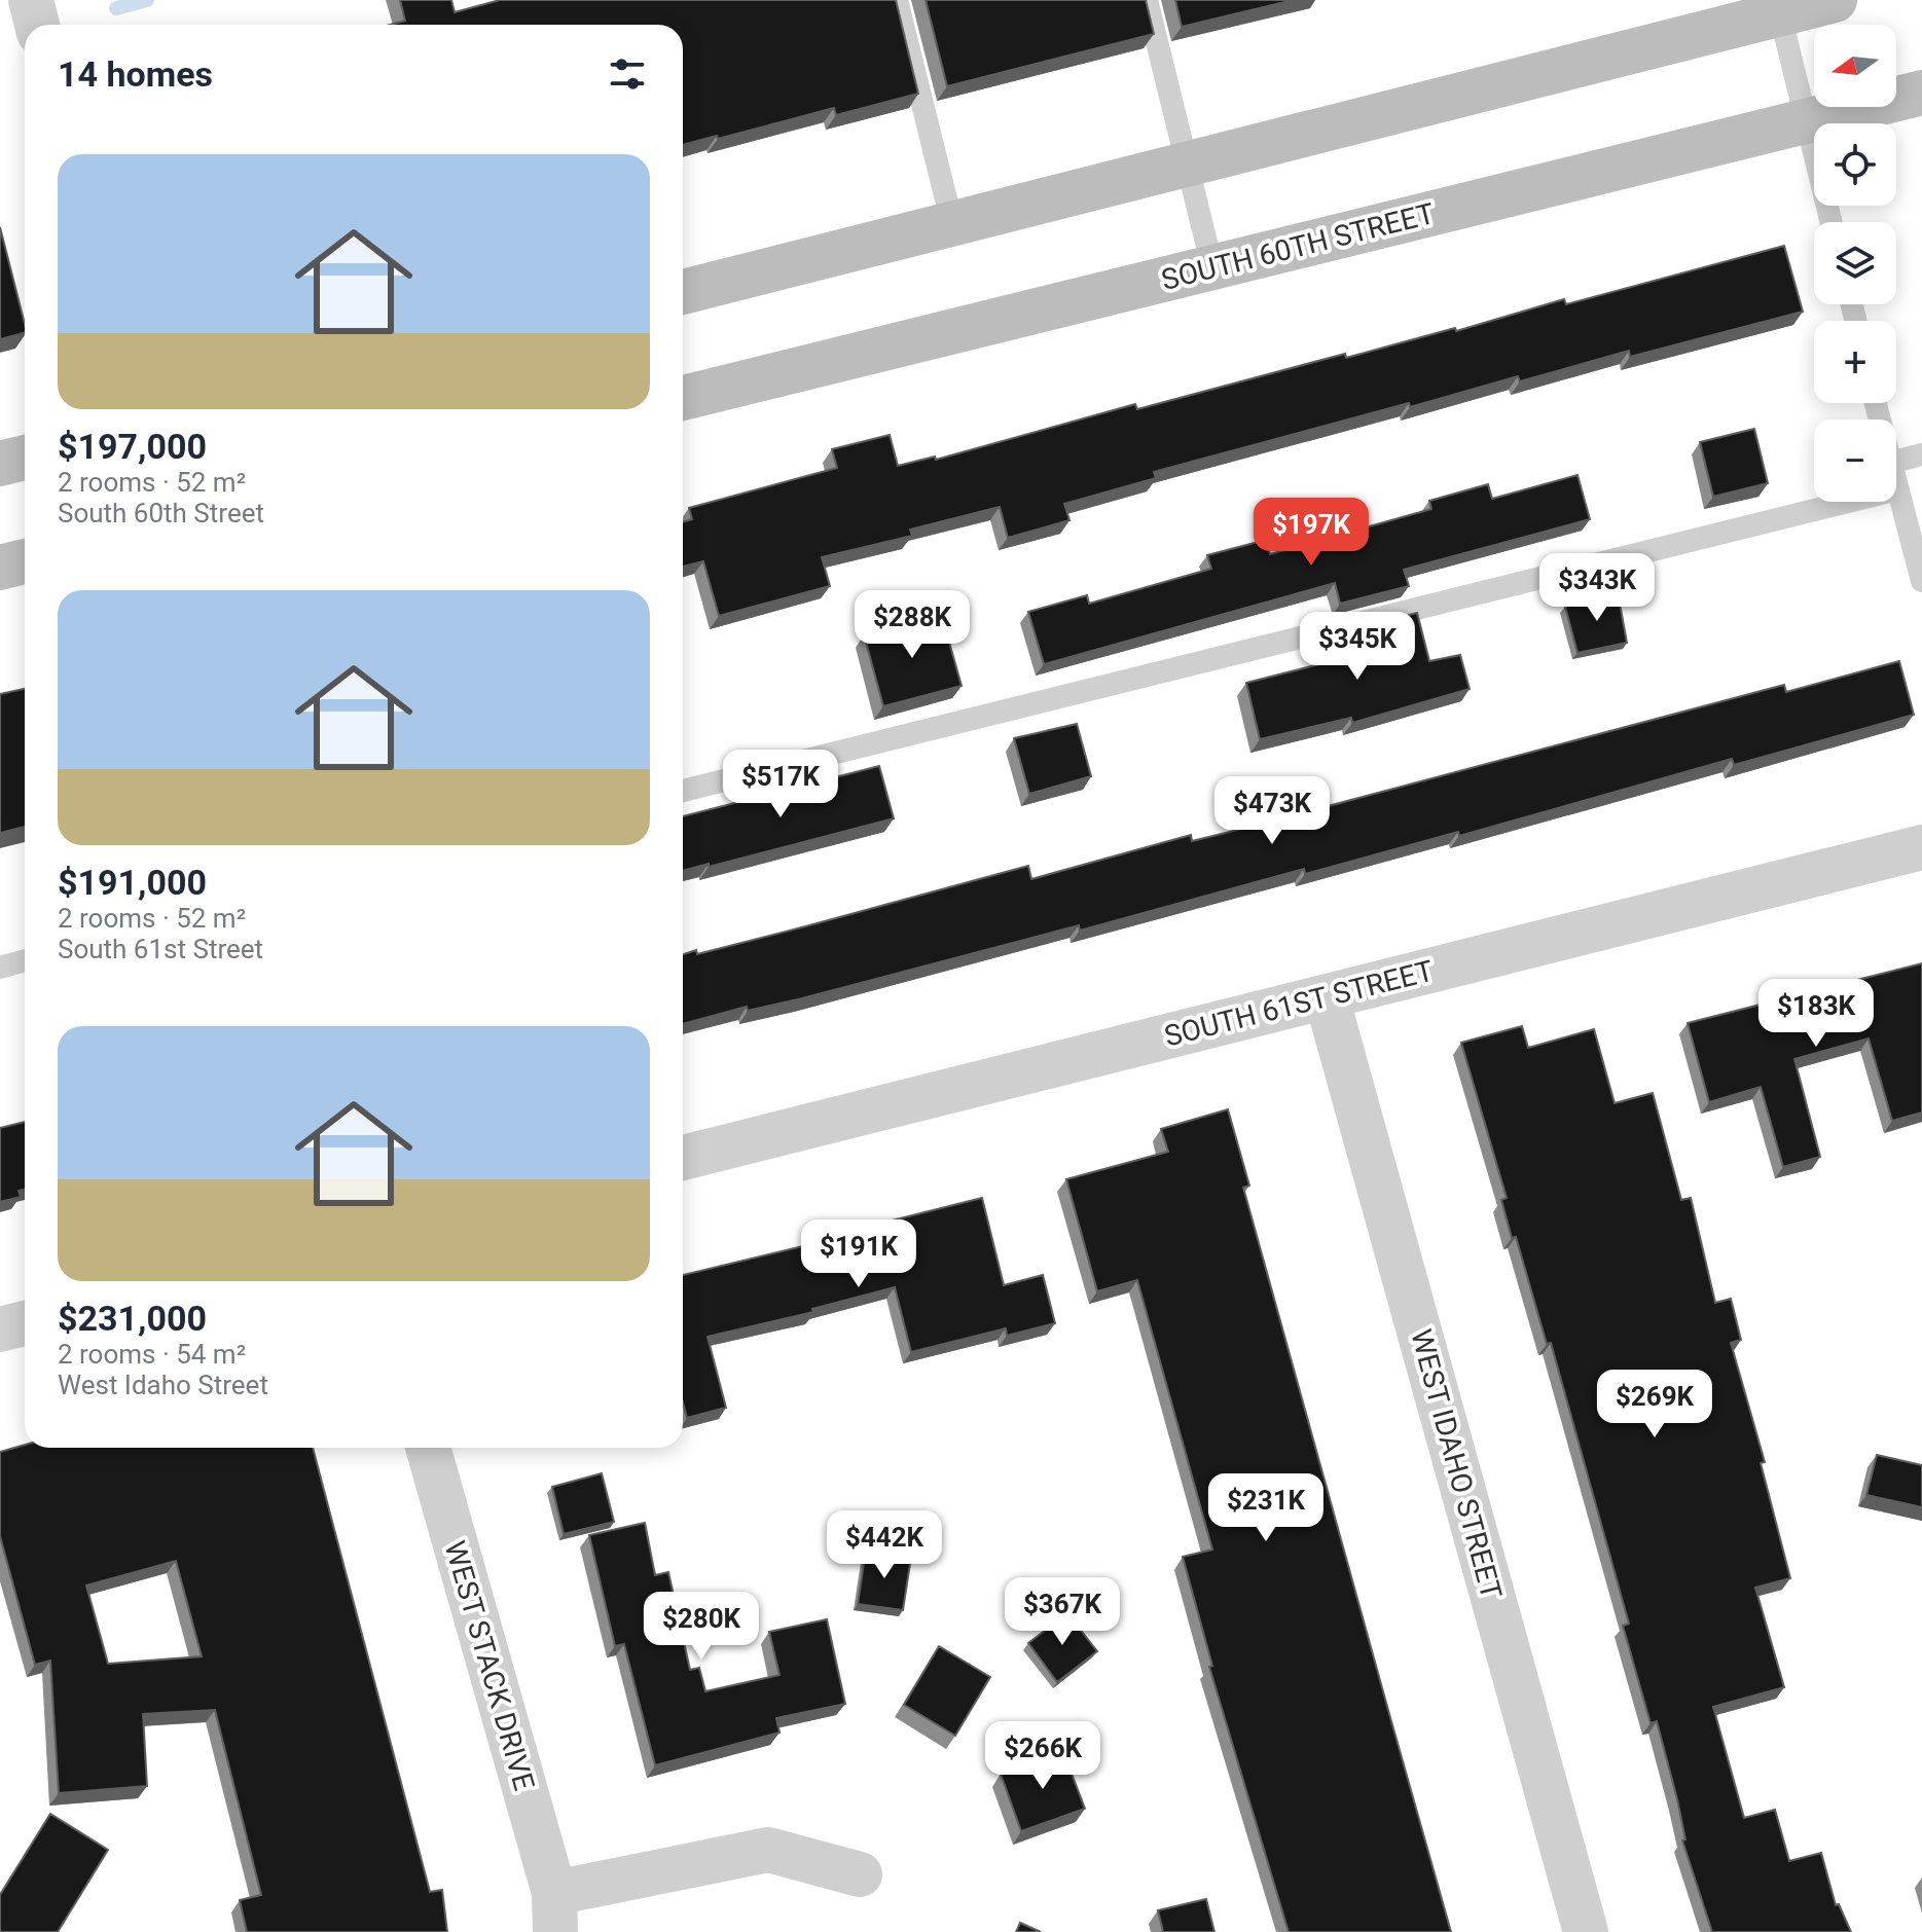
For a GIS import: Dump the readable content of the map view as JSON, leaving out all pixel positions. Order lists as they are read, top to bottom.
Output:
{
  "streets": {
    "main road": ["SOUTH 60TH STREET"],
    "street": ["SOUTH 61ST STREET", "WEST IDAHO STREET", "WEST STACK DRIVE"]
  },
  "crossings": [
    ["SOUTH 61ST STREET", "WEST IDAHO STREET"]
  ],
  "north": "left",
  "page": {
    "map_buttons": ["+", "−"],
    "heading": "14 homes",
    "list": [
      {
        "name": "$197,000",
        "note": "2 rooms · 52 m² · South 60th Street"
      },
      {
        "name": "$191,000",
        "note": "2 rooms · 52 m² · South 61st Street"
      },
      {
        "name": "$231,000",
        "note": "2 rooms · 54 m² · West Idaho Street"
      }
    ],
    "price": [
      "$197K",
      "$343K",
      "$288K",
      "$345K",
      "$517K",
      "$473K",
      "$183K",
      "$191K",
      "$269K",
      "$231K",
      "$442K",
      "$367K",
      "$280K",
      "$266K"
    ]
  }
}
